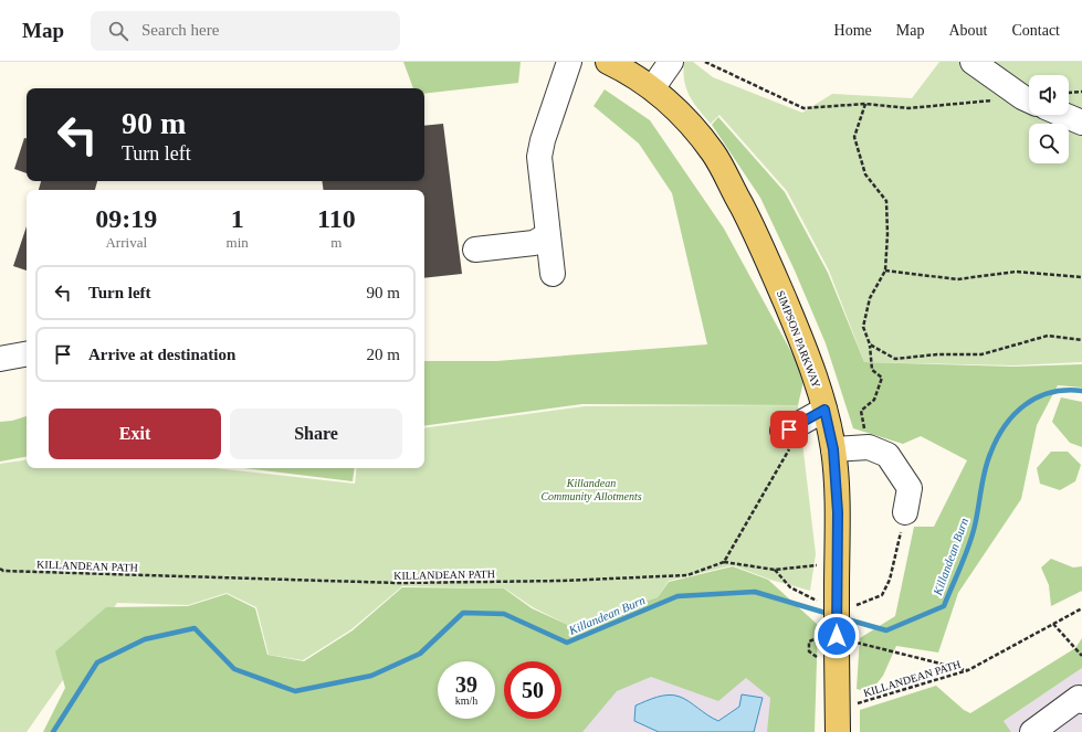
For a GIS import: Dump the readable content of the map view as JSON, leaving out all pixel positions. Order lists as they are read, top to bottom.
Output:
{
  "streets": {
    "main road": ["SIMPSON PARKWAY"],
    "path": ["KILLANDEAN PATH"]
  },
  "crossings": [
    ["SIMPSON PARKWAY", "KILLANDEAN PATH"]
  ],
  "water": ["Killandean Burn"],
  "parks": ["Killandean Community Allotments"],
  "page": {
    "header": "Map",
    "search": "Search here",
    "nav": [
      "Home",
      "Map",
      "About",
      "Contact"
    ],
    "turn": ["90 m", "Turn left"],
    "eta": [
      "09:19",
      "Arrival",
      "1",
      "min",
      "110",
      "m"
    ],
    "list": [
      {
        "name": "Turn left",
        "value": "90 m"
      },
      {
        "name": "Arrive at destination",
        "value": "20 m"
      }
    ],
    "buttons": ["Exit", "Share"],
    "speed": "39 km/h",
    "limit": "50"
  }
}
